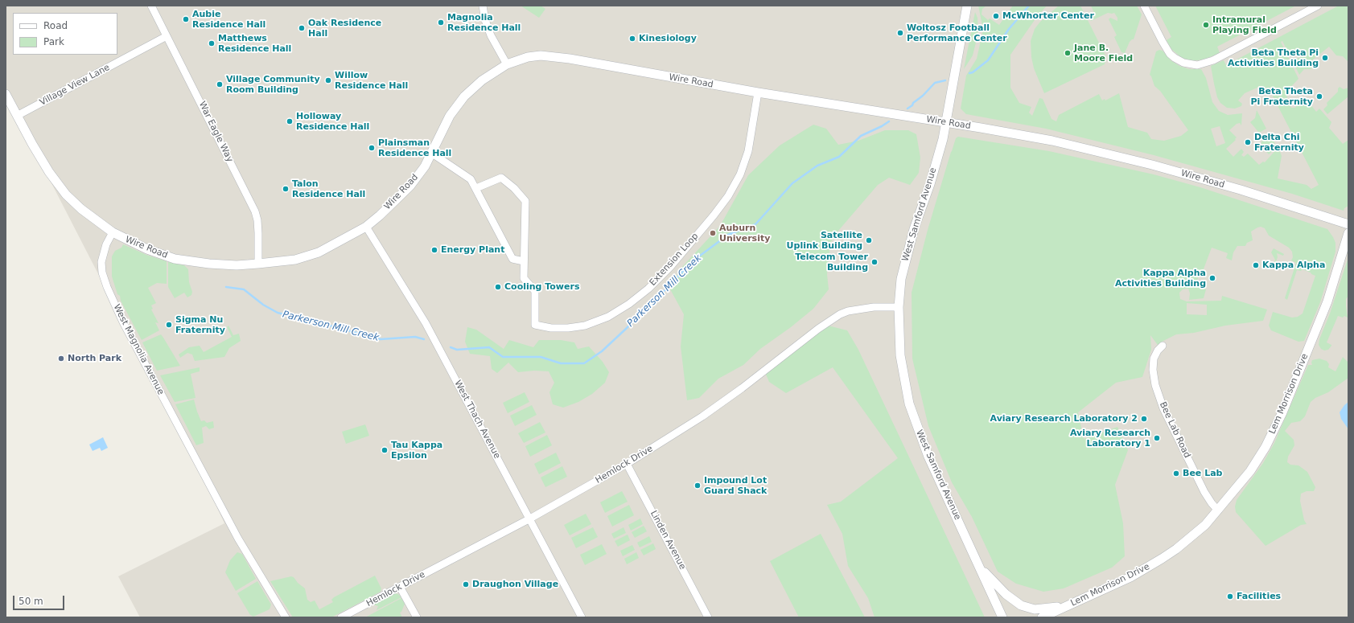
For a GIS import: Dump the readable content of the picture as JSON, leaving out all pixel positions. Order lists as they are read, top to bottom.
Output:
{
  "streets": {
    "street": [
      "Wire Road",
      "Village View Lane",
      "War Eagle Way",
      "West Samford Avenue",
      "Extension Loop",
      "West Magnolia Avenue",
      "Lem Morrison Drive",
      "West Thach Avenue",
      "Bee Lab Road",
      "Hemlock Drive",
      "Linden Avenue"
    ]
  },
  "crossings": [
    ["Wire Road", "War Eagle Way"],
    ["Wire Road", "West Samford Avenue"],
    ["Wire Road", "Extension Loop"],
    ["Wire Road", "West Magnolia Avenue"],
    ["Wire Road", "West Thach Avenue"],
    ["Village View Lane", "War Eagle Way"],
    ["West Samford Avenue", "Hemlock Drive"],
    ["Lem Morrison Drive", "Bee Lab Road"],
    ["West Thach Avenue", "Hemlock Drive"],
    ["Hemlock Drive", "Linden Avenue"]
  ],
  "water": ["Parkerson Mill Creek"],
  "places": [
    "McWhorter Center",
    "Aubie Residence Hall",
    "Magnolia Residence Hall",
    "Intramural Playing Field",
    "Oak Residence Hall",
    "Woltosz Football Performance Center",
    "Kinesiology",
    "Matthews Residence Hall",
    "Jane B. Moore Field",
    "Beta Theta Pi Activities Building",
    "Willow Residence Hall",
    "Village Community Room Building",
    "Beta Theta Pi Fraternity",
    "Holloway Residence Hall",
    "Delta Chi Fraternity",
    "Plainsman Residence Hall",
    "Talon Residence Hall",
    "Auburn University",
    "Satellite Uplink Building",
    "Energy Plant",
    "Telecom Tower Building",
    "Kappa Alpha",
    "Kappa Alpha Activities Building",
    "Cooling Towers",
    "Sigma Nu Fraternity",
    "North Park",
    "Aviary Research Laboratory 2",
    "Aviary Research Laboratory 1",
    "Tau Kappa Epsilon",
    "Bee Lab",
    "Impound Lot Guard Shack",
    "Draughon Village",
    "Facilities"
  ],
  "legend": ["Road", "Park"],
  "scale_bar": "50 m"
}
